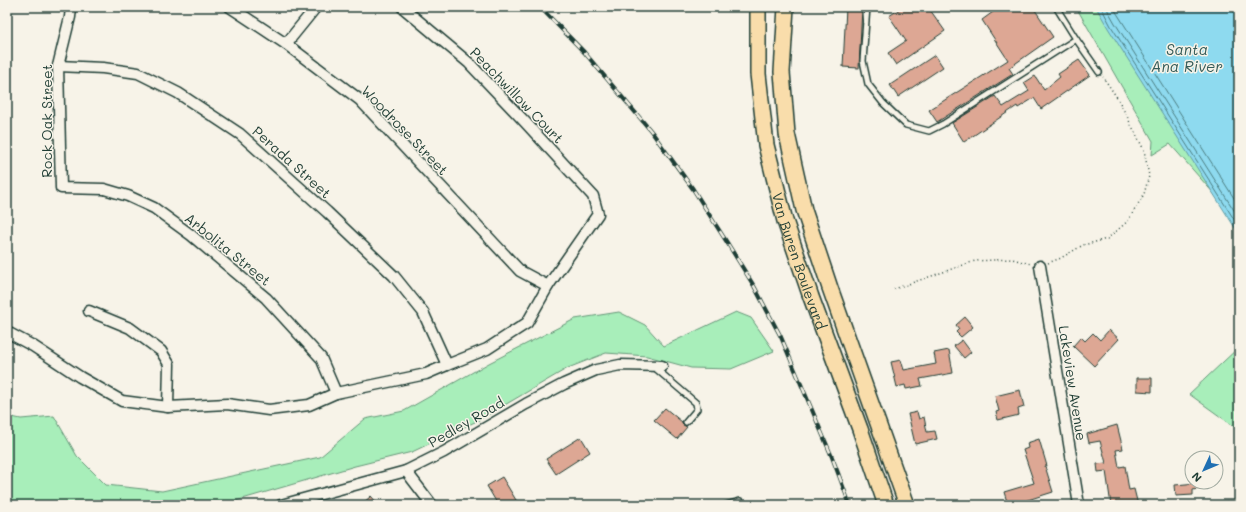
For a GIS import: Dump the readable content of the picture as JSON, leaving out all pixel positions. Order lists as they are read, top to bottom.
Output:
{
  "streets": {
    "main road": ["Van Buren Boulevard"],
    "street": [
      "Peachwillow Court",
      "Rock Oak Street",
      "Woodrose Street",
      "Perada Street",
      "Arbolita Street",
      "Lakeview Avenue",
      "Pedley Road"
    ]
  },
  "crossings": [
    ["Peachwillow Court", "Woodrose Street"],
    ["Rock Oak Street", "Perada Street"],
    ["Rock Oak Street", "Arbolita Street"]
  ],
  "water": ["Santa Ana River"],
  "north": "bottom left"
}
